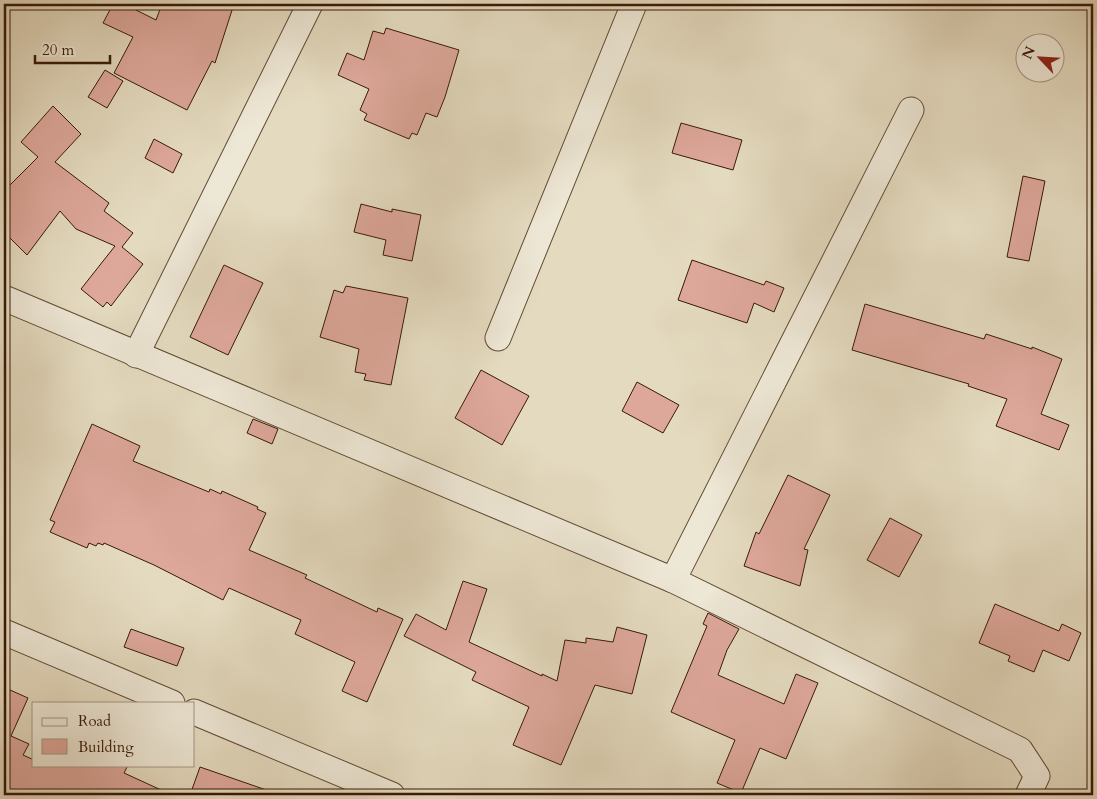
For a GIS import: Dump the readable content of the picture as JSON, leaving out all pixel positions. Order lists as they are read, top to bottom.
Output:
{
  "legend": ["Road", "Building"],
  "scale_bar": "20 m",
  "north": "top left"
}
